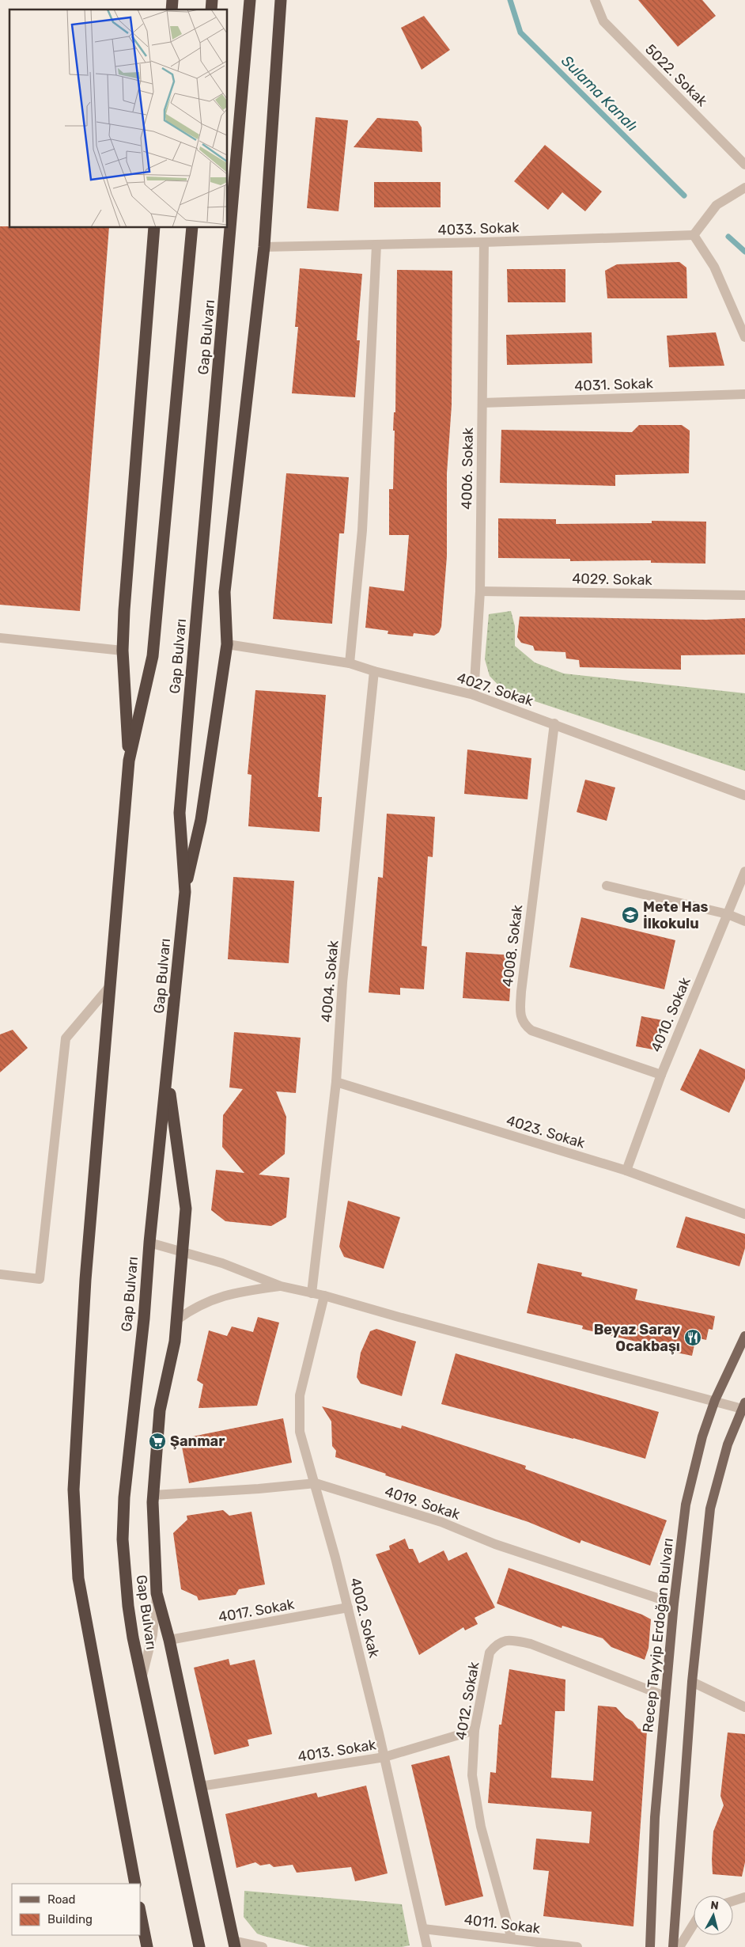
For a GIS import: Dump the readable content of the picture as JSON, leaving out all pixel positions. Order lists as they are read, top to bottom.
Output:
{
  "streets": {
    "highway": ["Gap Bulvarı"],
    "main road": ["Recep Tayyip Erdoğan Bulvarı"],
    "street": [
      "5022. Sokak",
      "4033. Sokak",
      "4031. Sokak",
      "4006. Sokak",
      "4029. Sokak",
      "4027. Sokak",
      "4008. Sokak",
      "4004. Sokak",
      "4010. Sokak",
      "4023. Sokak",
      "4019. Sokak",
      "4017. Sokak",
      "4002. Sokak",
      "4012. Sokak",
      "4013. Sokak",
      "4011. Sokak"
    ]
  },
  "crossings": [
    ["4033. Sokak", "4006. Sokak"],
    ["4031. Sokak", "4006. Sokak"],
    ["4006. Sokak", "4029. Sokak"],
    ["4006. Sokak", "4027. Sokak"],
    ["4027. Sokak", "4008. Sokak"],
    ["4027. Sokak", "4004. Sokak"],
    ["4008. Sokak", "4010. Sokak"],
    ["4004. Sokak", "4023. Sokak"],
    ["4010. Sokak", "4023. Sokak"],
    ["4019. Sokak", "4002. Sokak"],
    ["4019. Sokak", "Recep Tayyip Erdoğan Bulvarı"],
    ["4017. Sokak", "4002. Sokak"],
    ["4002. Sokak", "4013. Sokak"],
    ["4002. Sokak", "4011. Sokak"],
    ["Recep Tayyip Erdoğan Bulvarı", "4012. Sokak"],
    ["4012. Sokak", "4013. Sokak"],
    ["4012. Sokak", "4011. Sokak"]
  ],
  "water": ["Sulama Kanalı"],
  "places": {
    "school or university": ["Mete Has İlkokulu"],
    "restaurant": ["Beyaz Saray Ocakbaşı"],
    "supermarket": ["Şanmar"]
  },
  "legend": ["Road", "Building"],
  "north": "top"
}
